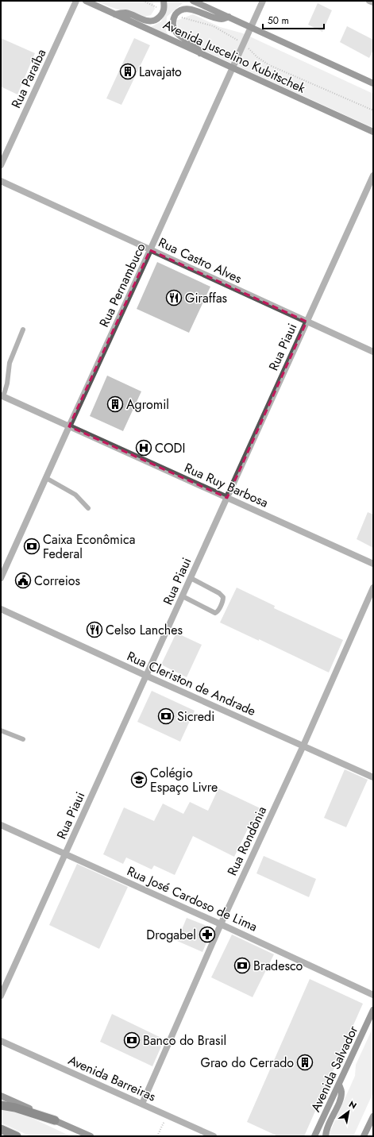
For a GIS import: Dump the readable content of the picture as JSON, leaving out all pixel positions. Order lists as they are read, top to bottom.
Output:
{
  "streets": {
    "main road": ["Avenida Juscelino Kubitschek", "Avenida Salvador"],
    "street": [
      "Rua Paraíba",
      "Rua Castro Alves",
      "Rua Pernambuco",
      "Rua Piaui",
      "Rua Ruy Barbosa",
      "Rua Cleriston de Andrade",
      "Rua Rondônia",
      "Rua José Cardoso de Lima",
      "Avenida Barreiras"
    ]
  },
  "crossings": [
    ["Avenida Juscelino Kubitschek", "Rua Pernambuco"],
    ["Rua Castro Alves", "Rua Pernambuco"],
    ["Rua Castro Alves", "Rua Piaui"],
    ["Rua Pernambuco", "Rua Ruy Barbosa"],
    ["Rua Piaui", "Rua Ruy Barbosa"],
    ["Rua Piaui", "Rua Cleriston de Andrade"],
    ["Rua Piaui", "Rua José Cardoso de Lima"],
    ["Rua Cleriston de Andrade", "Rua Rondônia"],
    ["Rua Rondônia", "Rua José Cardoso de Lima"],
    ["Rua Rondônia", "Avenida Barreiras"]
  ],
  "places": {
    "building": ["Lavajato", "Agromil", "Grao do Cerrado"],
    "restaurant": ["Giraffas", "Celso Lanches"],
    "hospital": ["CODI"],
    "bank": [
      "Caixa Econômica Federal",
      "Sicredi",
      "Bradesco",
      "Banco do Brasil"
    ],
    "public building": ["Correios"],
    "school or university": ["Colégio Espaço Livre"],
    "pharmacy": ["Drogabel"]
  },
  "scale_bar": "50 m",
  "north": "top right"
}
